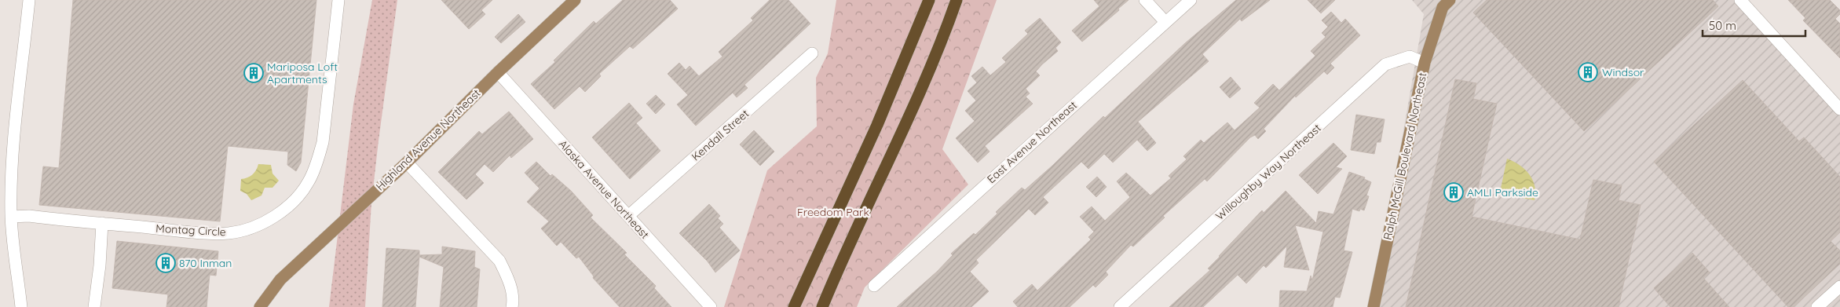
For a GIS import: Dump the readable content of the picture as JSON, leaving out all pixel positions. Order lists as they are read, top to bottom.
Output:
{
  "streets": {
    "main road": ["Highland Avenue Northeast", "Ralph McGill Boulevard Northeast"],
    "street": [
      "Kendall Street",
      "East Avenue Northeast",
      "Willoughby Way Northeast",
      "Alaska Avenue Northeast",
      "Montag Circle"
    ]
  },
  "crossings": [
    ["Kendall Street", "Alaska Avenue Northeast"],
    ["Highland Avenue Northeast", "Alaska Avenue Northeast"],
    ["Ralph McGill Boulevard Northeast", "Willoughby Way Northeast"]
  ],
  "parks": ["Freedom Park"],
  "places": {
    "building": [
      "Windsor",
      "Mariposa Loft Apartments",
      "AMLI Parkside",
      "870 Inman"
    ]
  },
  "scale_bar": "50 m"
}
